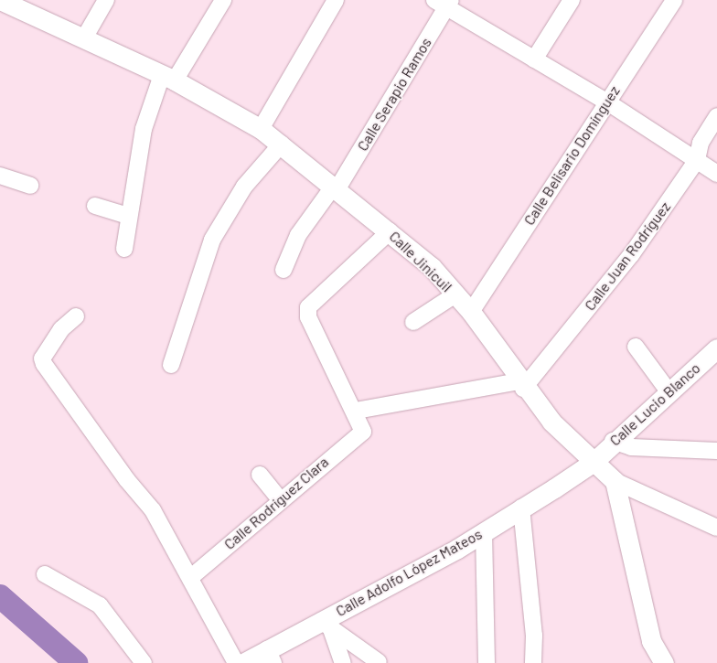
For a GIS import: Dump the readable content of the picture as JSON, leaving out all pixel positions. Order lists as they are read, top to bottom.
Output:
{
  "streets": {
    "street": [
      "Calle Serapio Ramos",
      "Calle Belisario Domínguez",
      "Calle Juan Rodríguez",
      "Calle Jinicuil",
      "Calle Lucio Blanco",
      "Calle Rodríguez Clara",
      "Calle Adolfo López Mateos"
    ]
  },
  "crossings": [
    ["Calle Serapio Ramos", "Calle Jinicuil"],
    ["Calle Belisario Domínguez", "Calle Jinicuil"],
    ["Calle Juan Rodríguez", "Calle Jinicuil"],
    ["Calle Jinicuil", "Calle Lucio Blanco"],
    ["Calle Jinicuil", "Calle Adolfo López Mateos"],
    ["Calle Lucio Blanco", "Calle Adolfo López Mateos"]
  ]
}
